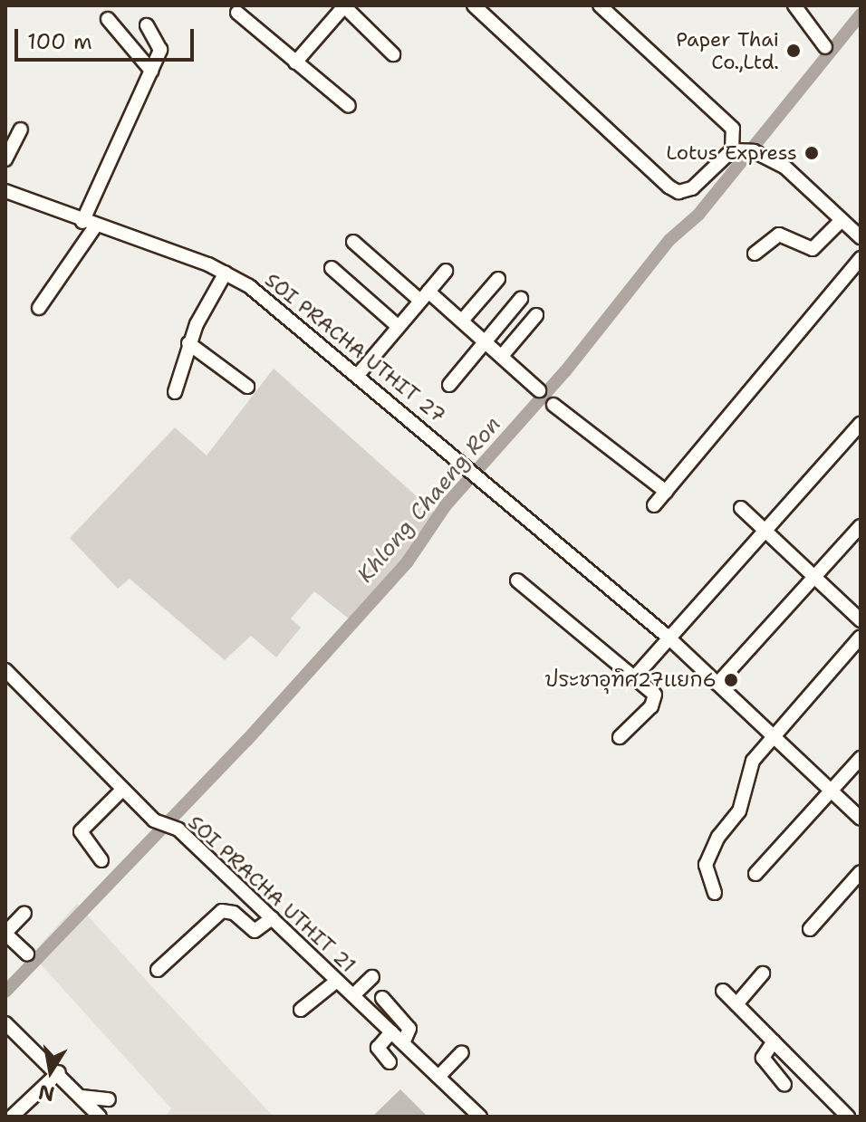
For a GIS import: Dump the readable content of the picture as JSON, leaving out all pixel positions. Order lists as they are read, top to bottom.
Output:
{
  "streets": {
    "street": ["SOI PRACHA UTHIT 27", "SOI PRACHA UTHIT 21"]
  },
  "water": ["Khlong Chaeng Ron"],
  "places": ["Paper Thai Co.,Ltd.", "Lotus Express", "ประชาอุทิศ27แยก6"],
  "scale_bar": "100 m",
  "north": "bottom"
}
